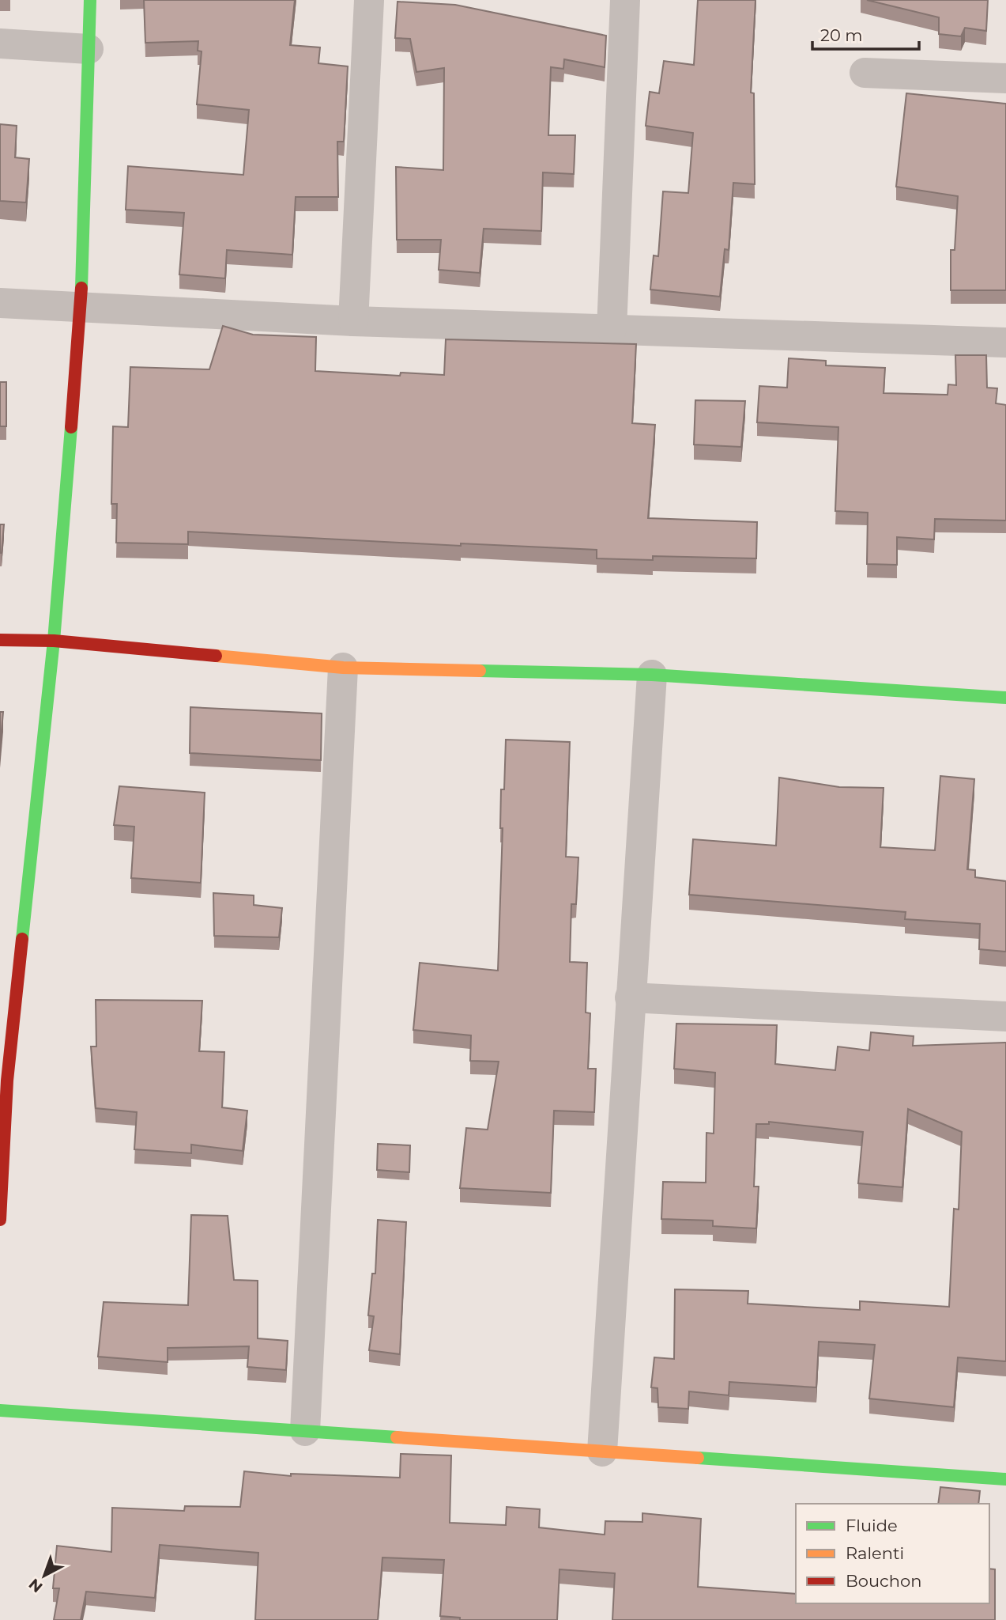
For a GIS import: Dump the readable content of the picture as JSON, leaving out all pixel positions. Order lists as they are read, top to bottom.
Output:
{
  "legend": ["Fluide", "Ralenti", "Bouchon"],
  "scale_bar": "20 m",
  "north": "bottom left"
}
